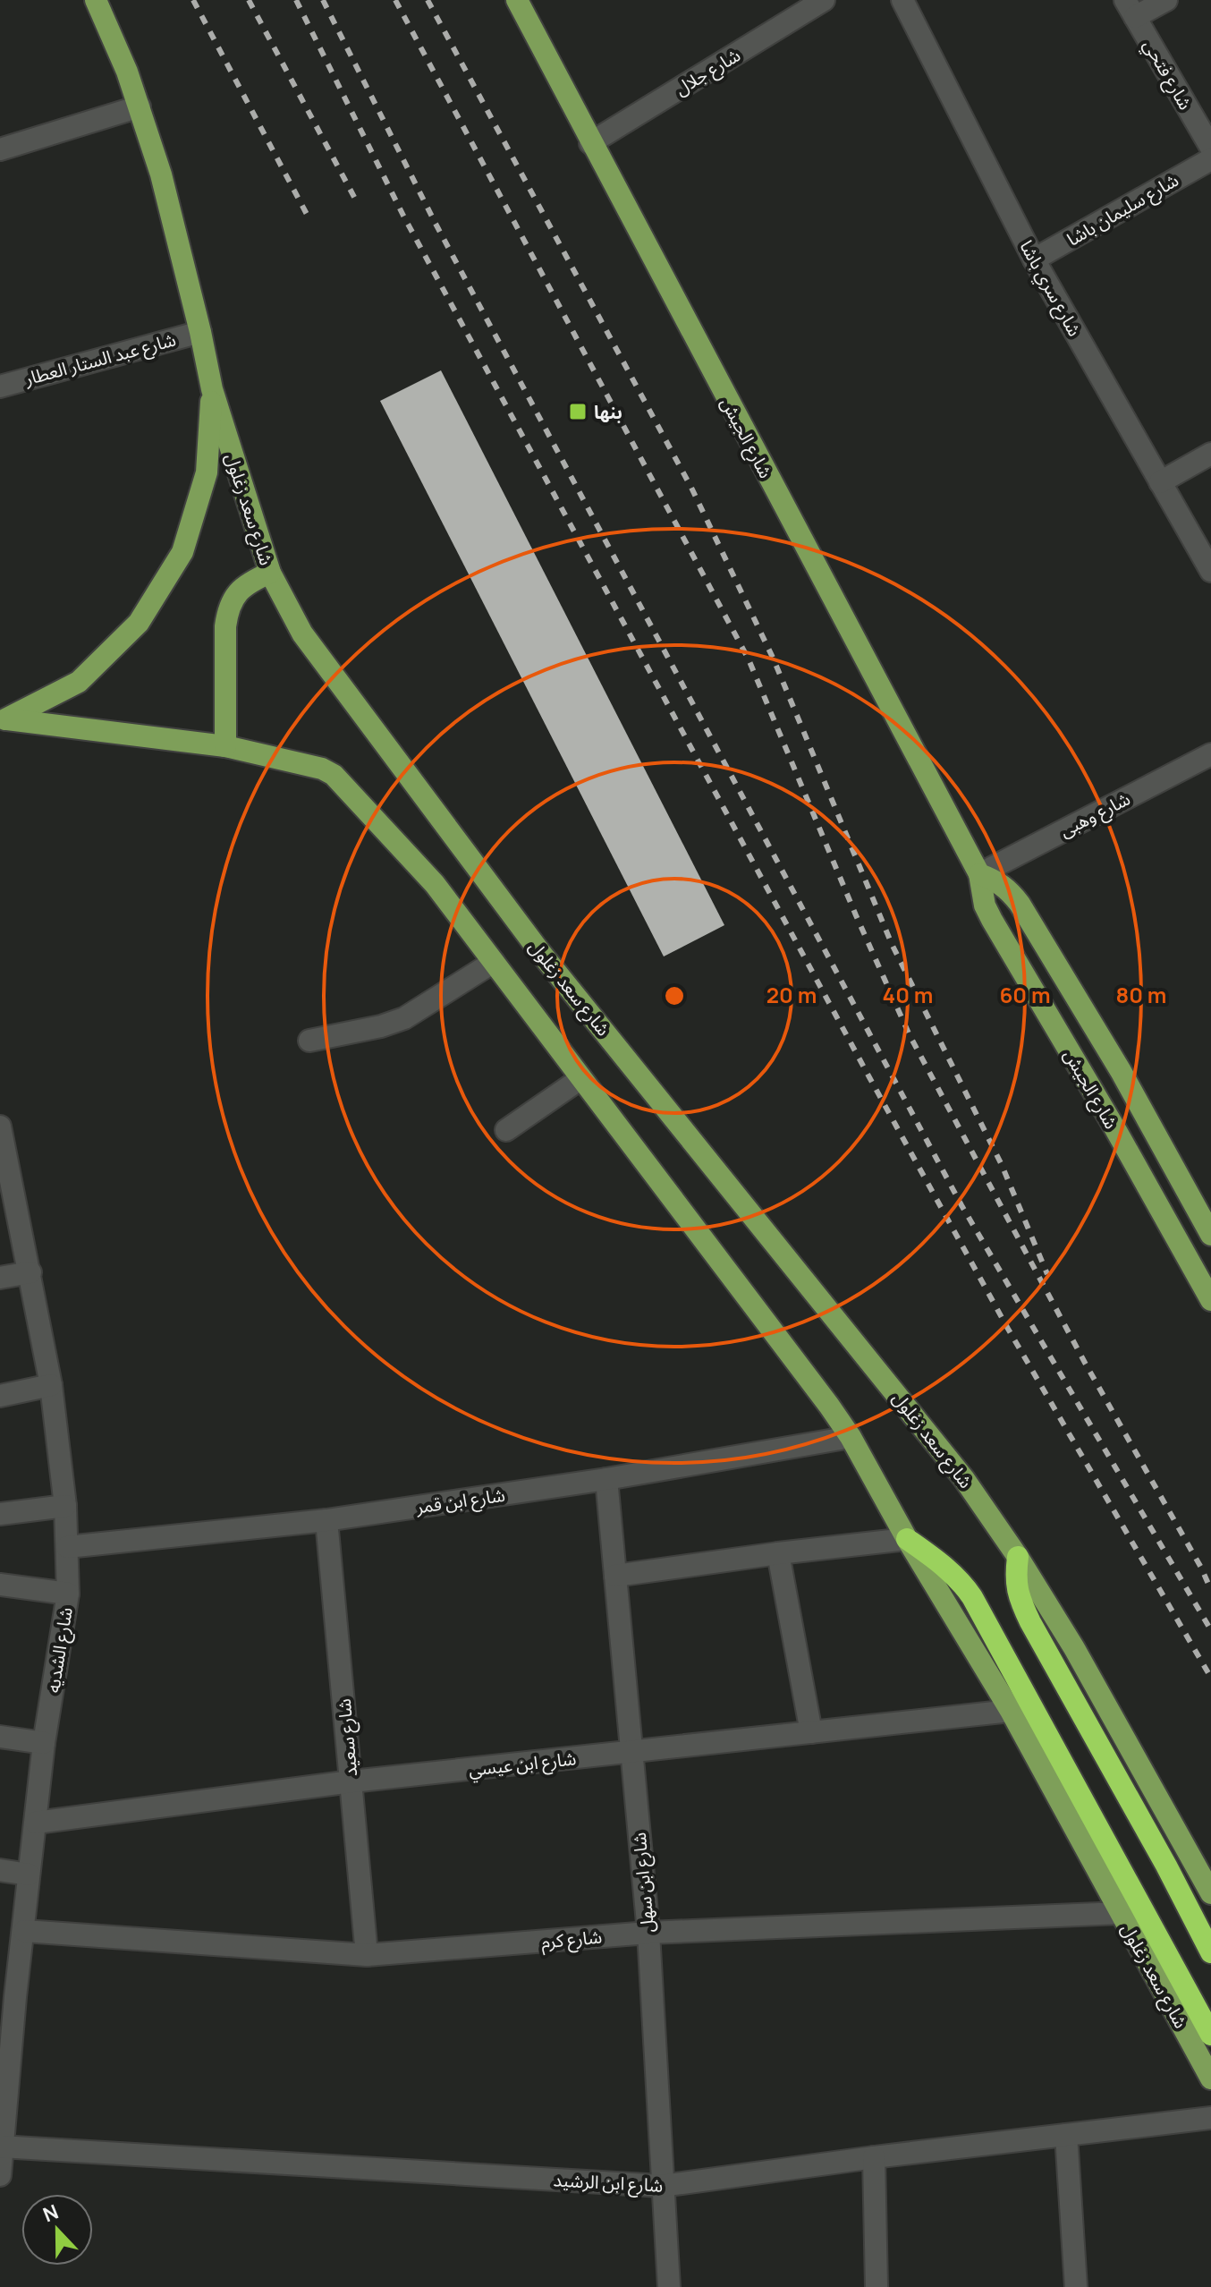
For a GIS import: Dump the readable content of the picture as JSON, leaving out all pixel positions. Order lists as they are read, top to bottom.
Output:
{
  "streets": {
    "main road": ["شارع الجيش", "شارع سعد زغلول"],
    "street": [
      "شارع جلال",
      "شارع فتحي",
      "شارع سليمان باشا",
      "شارع سري باشا",
      "شارع عبد الستار العطار",
      "شارع وهبى",
      "شارع ابن قمر",
      "شارع الشديه",
      "شارع سعيد",
      "شارع ابن عيسي",
      "شارع ابن سهل",
      "شارع كرم",
      "شارع ابن الرشيد"
    ]
  },
  "crossings": [
    ["شارع جلال", "شارع الجيش"],
    ["شارع سليمان باشا", "شارع سري باشا"],
    ["شارع عبد الستار العطار", "شارع سعد زغلول"],
    ["شارع الجيش", "شارع وهبى"],
    ["شارع سعد زغلول", "شارع ابن قمر"],
    ["شارع سعد زغلول", "شارع ابن عيسي"],
    ["شارع سعد زغلول", "شارع كرم"],
    ["شارع ابن قمر", "شارع الشديه"],
    ["شارع ابن قمر", "شارع سعيد"],
    ["شارع ابن قمر", "شارع ابن سهل"],
    ["شارع الشديه", "شارع ابن عيسي"],
    ["شارع الشديه", "شارع كرم"],
    ["شارع الشديه", "شارع ابن الرشيد"],
    ["شارع سعيد", "شارع ابن عيسي"],
    ["شارع سعيد", "شارع كرم"],
    ["شارع ابن عيسي", "شارع ابن سهل"],
    ["شارع ابن سهل", "شارع كرم"],
    ["شارع ابن سهل", "شارع ابن الرشيد"]
  ],
  "places": {
    "transit": ["بنها"]
  },
  "north": "top",
  "rings": [
    "20 m",
    "40 m",
    "60 m",
    "80 m"
  ]
}
